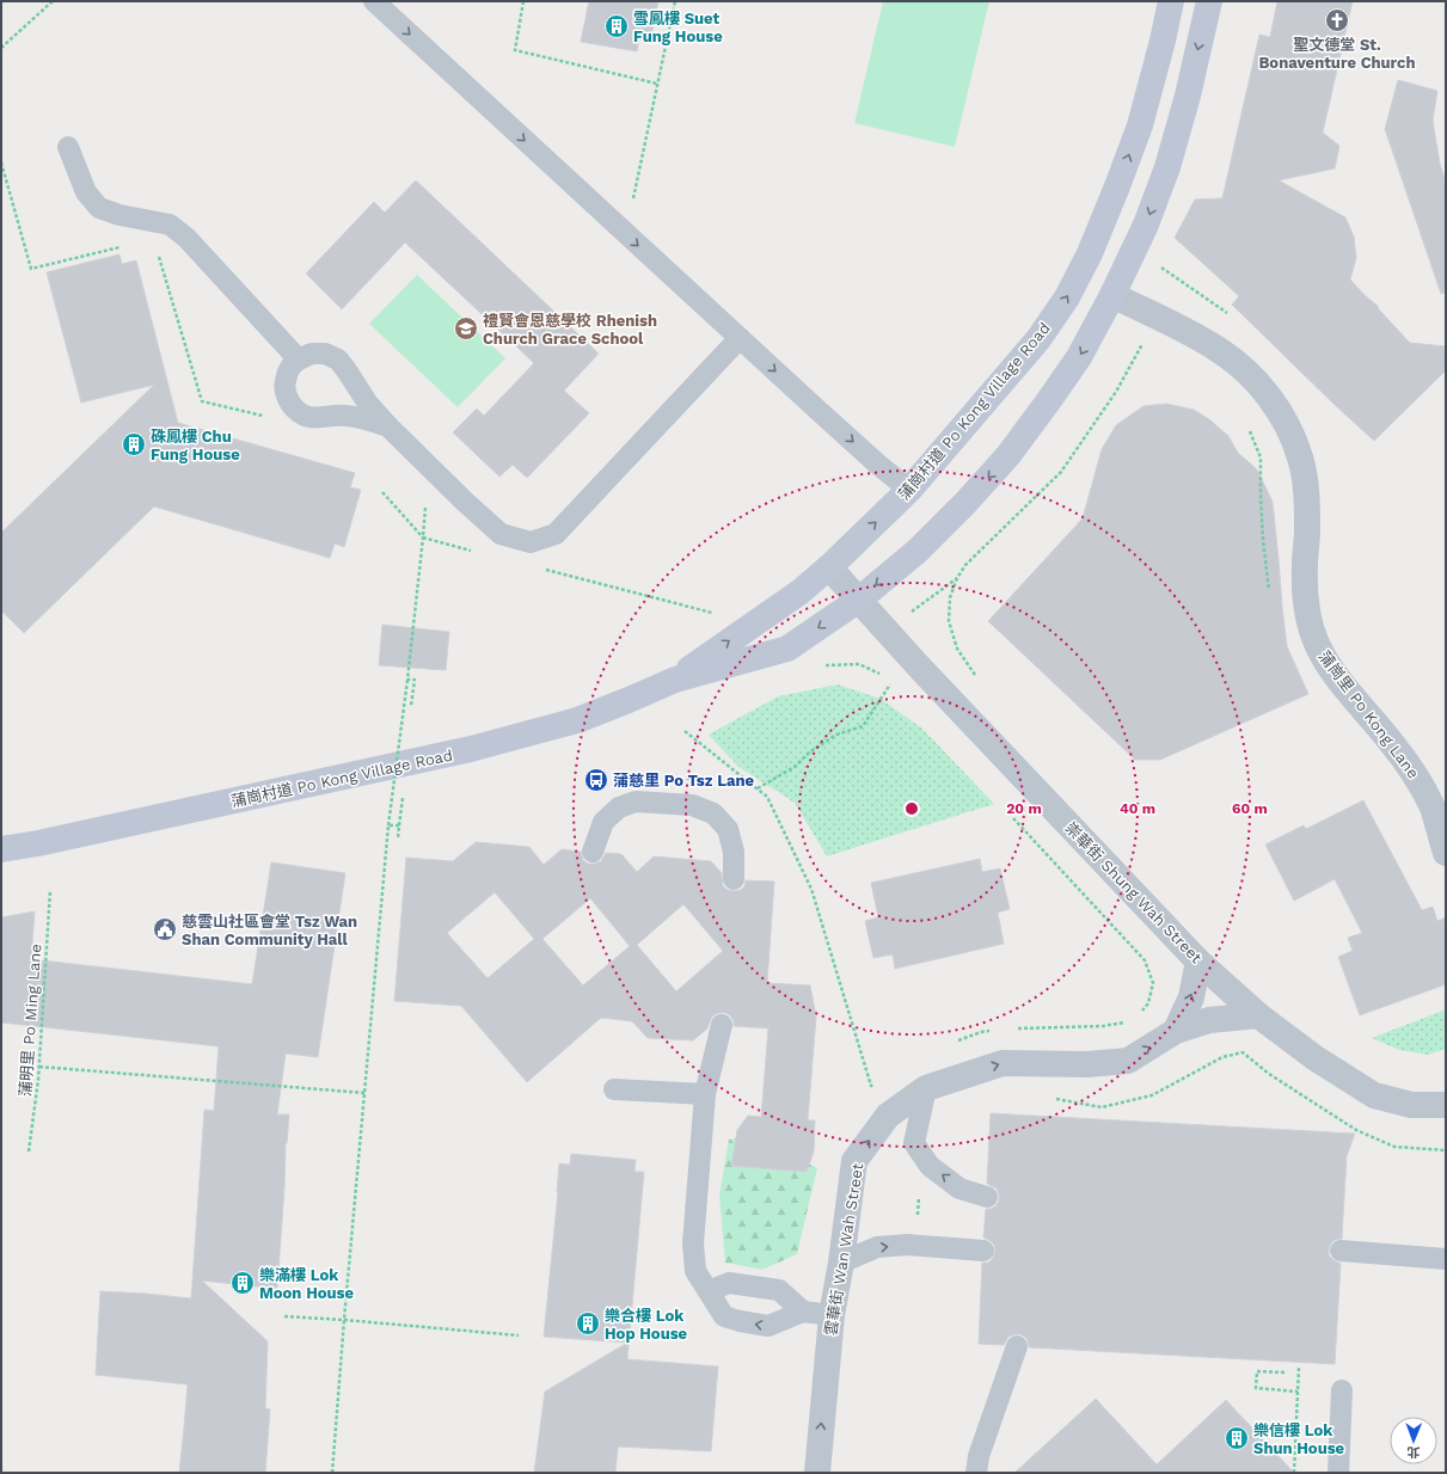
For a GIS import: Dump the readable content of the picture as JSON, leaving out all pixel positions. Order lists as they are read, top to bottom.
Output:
{
  "streets": {
    "main road": ["蒲崗村道 Po Kong Village Road"],
    "street": ["蒲崗里 Po Kong Lane", "崇華街 Shung Wah Street", "雲華街 Wan Wah Street"],
    "path": ["蒲明里 Po Ming Lane"]
  },
  "crossings": [
    ["蒲崗村道 Po Kong Village Road", "蒲崗里 Po Kong Lane"],
    ["蒲崗村道 Po Kong Village Road", "崇華街 Shung Wah Street"],
    ["崇華街 Shung Wah Street", "雲華街 Wan Wah Street"]
  ],
  "one_way": ["雲華街 Wan Wah Street"],
  "places": {
    "church": ["聖文德堂 St. Bonaventure Church"],
    "building": [
      "雪鳳樓 Suet Fung House",
      "硃鳳樓 Chu Fung House",
      "樂滿樓 Lok Moon House",
      "樂合樓 Lok Hop House",
      "樂信樓 Lok Shun House"
    ],
    "school or university": ["禮賢會恩慈學校 Rhenish Church Grace School"],
    "bus stop": ["蒲慈里 Po Tsz Lane"],
    "public building": ["慈雲山社區會堂 Tsz Wan Shan Community Hall"]
  },
  "north": "bottom",
  "rings": ["20 m", "40 m", "60 m"]
}
